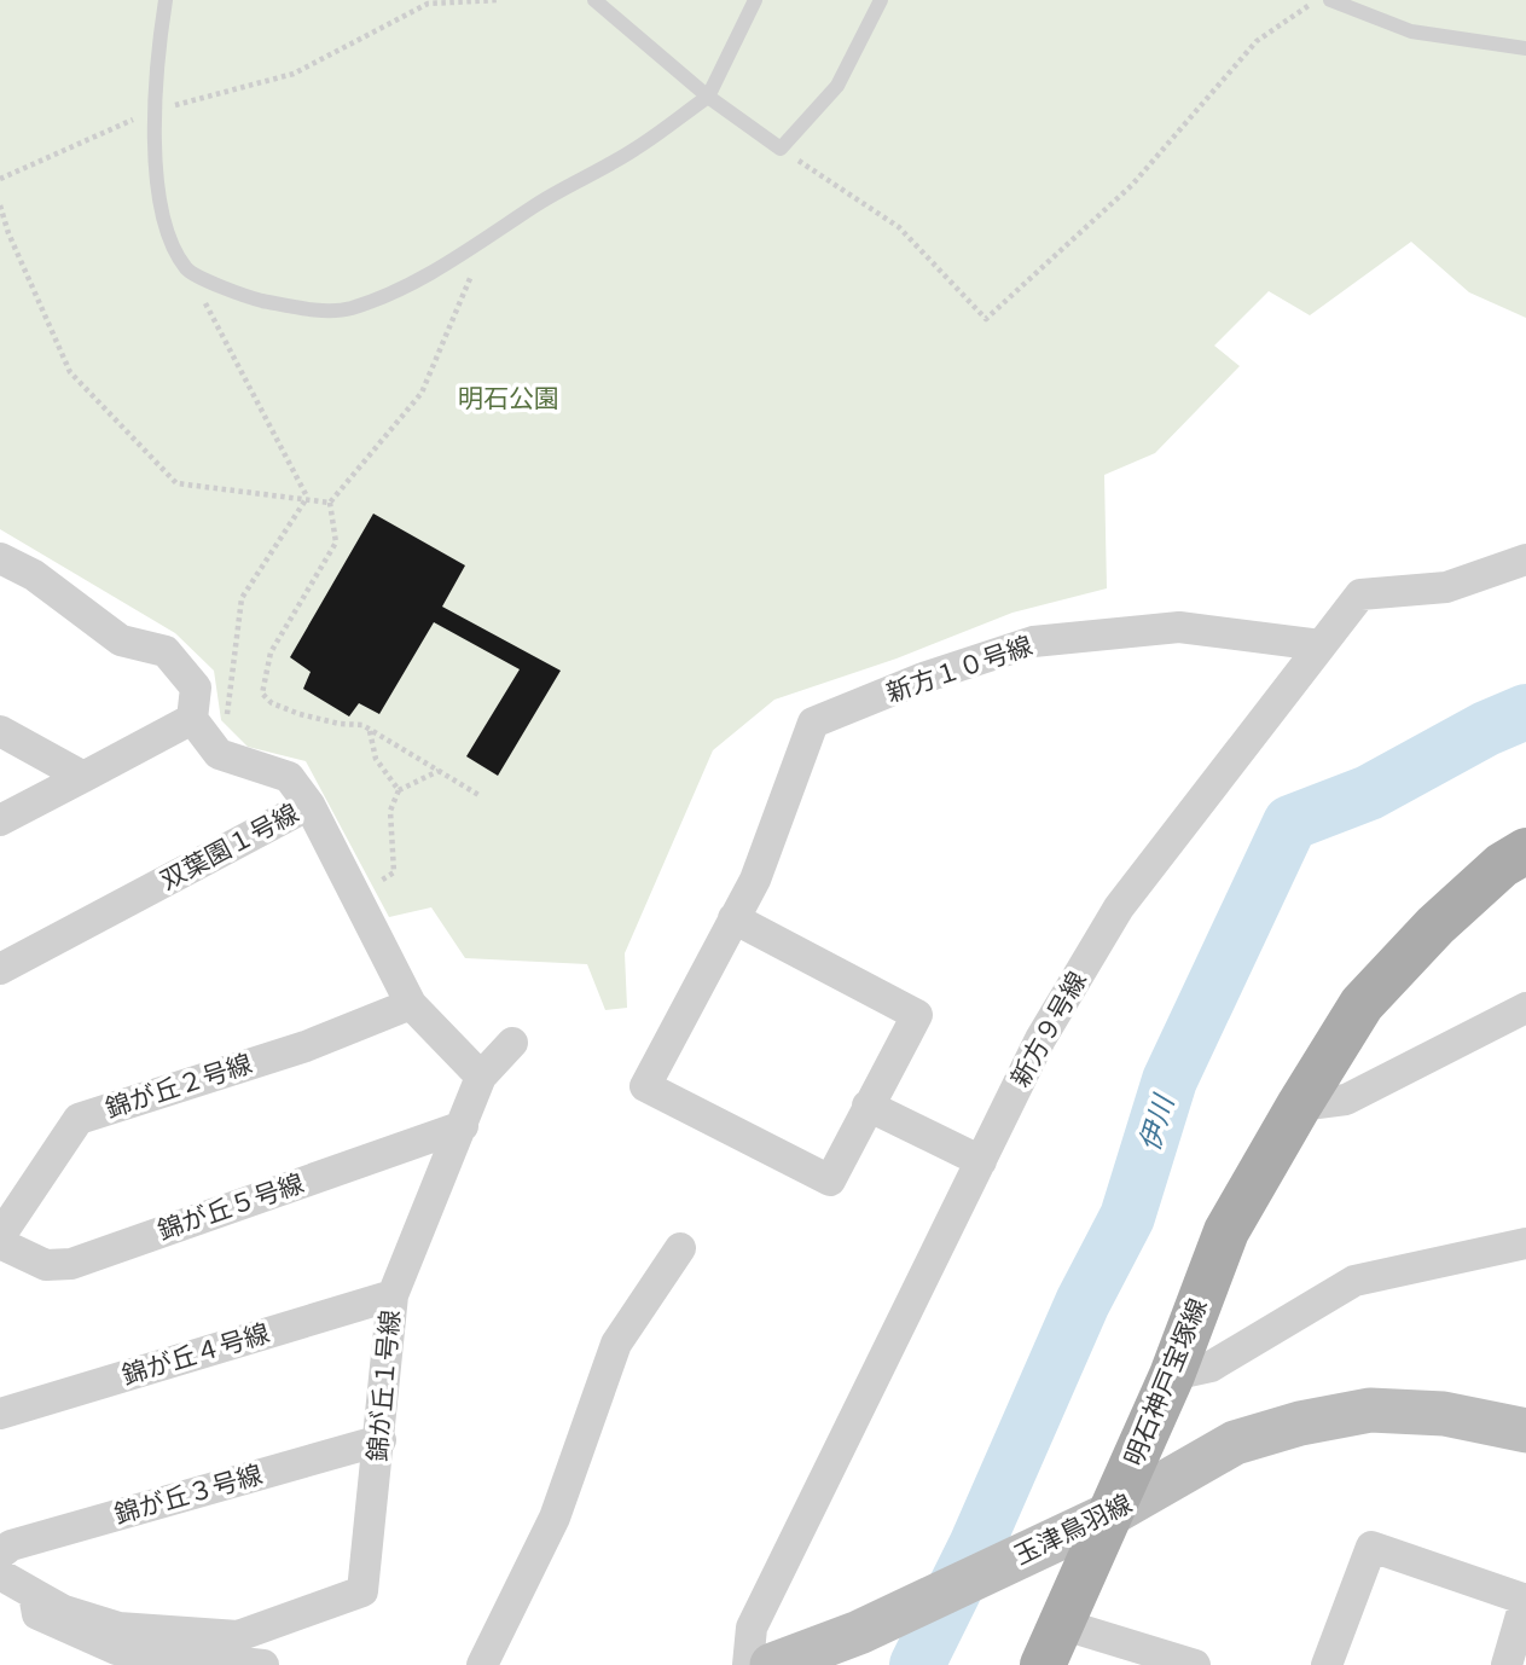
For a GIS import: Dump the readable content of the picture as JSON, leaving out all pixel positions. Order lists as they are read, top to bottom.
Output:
{
  "streets": {
    "main road": ["明石神戸宝塚線"],
    "street": [
      "新方１０号線",
      "双葉園１号線",
      "新方９号線",
      "錦が丘２号線",
      "錦が丘５号線",
      "錦が丘４号線",
      "錦が丘１号線",
      "錦が丘３号線",
      "玉津鳥羽線"
    ]
  },
  "crossings": [
    ["新方１０号線", "新方９号線"],
    ["錦が丘５号線", "錦が丘１号線"],
    ["錦が丘４号線", "錦が丘１号線"],
    ["明石神戸宝塚線", "玉津鳥羽線"],
    ["錦が丘１号線", "錦が丘３号線"]
  ],
  "water": ["伊川"],
  "parks": ["明石公園"]
}
